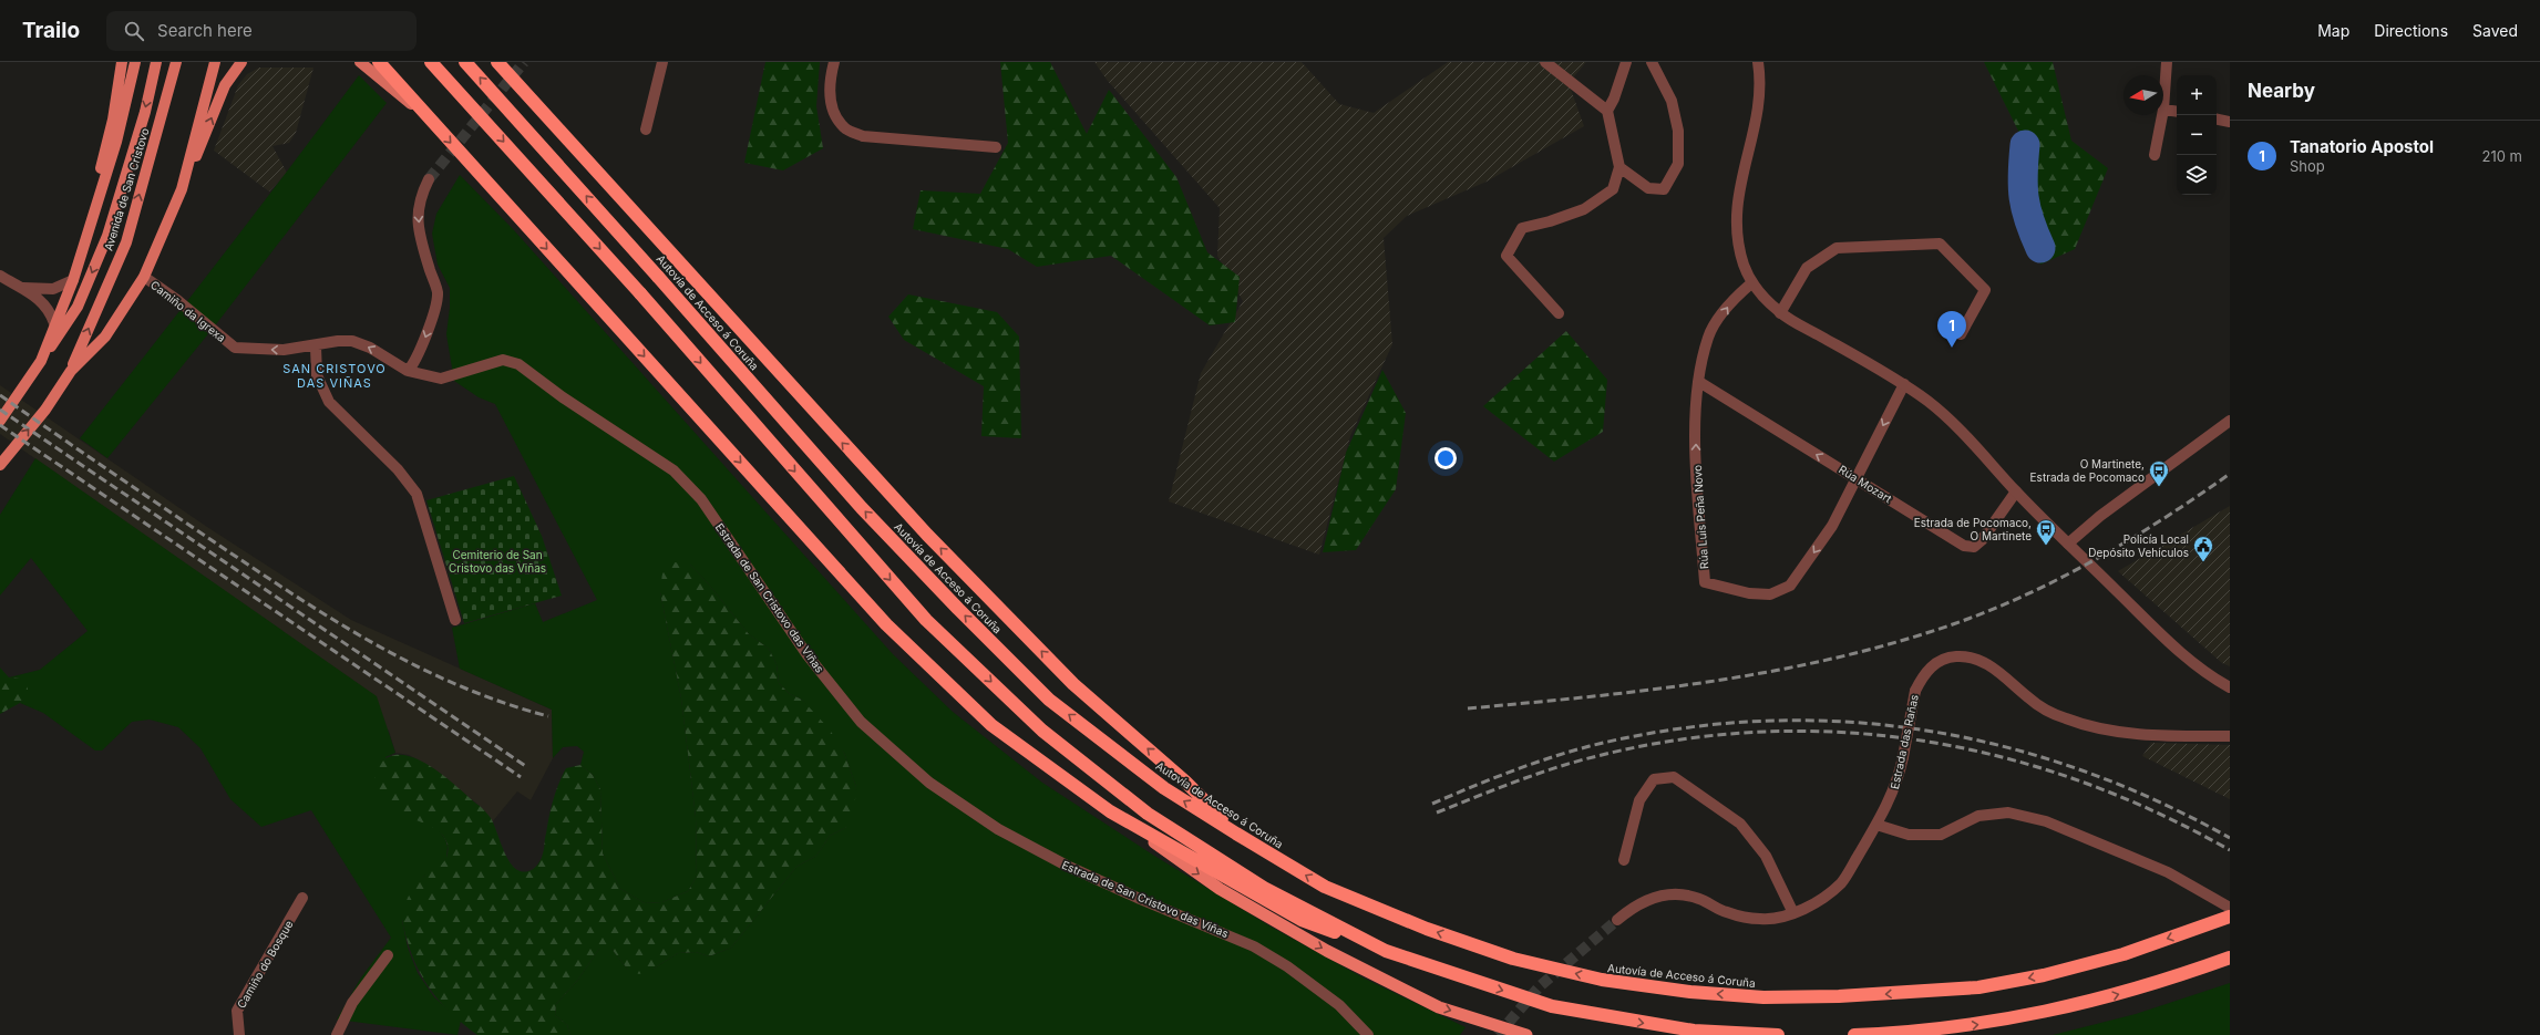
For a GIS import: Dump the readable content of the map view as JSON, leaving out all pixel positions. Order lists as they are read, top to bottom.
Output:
{
  "streets": {
    "highway": ["Autovía de Acceso á Coruña"],
    "main road": ["Avenida de San Cristovo"],
    "street": [
      "Camiño da Igrexa",
      "Rúa Mozart",
      "Rúa Luis Peña Novo",
      "Estrada de San Cristovo das Viñas",
      "Estrada das Rañas",
      "Camiño do Bosque"
    ]
  },
  "crossings": [
    ["Camiño da Igrexa", "Estrada de San Cristovo das Viñas"],
    ["Rúa Mozart", "Rúa Luis Peña Novo"]
  ],
  "one_way": ["Camiño da Igrexa", "Rúa Mozart"],
  "districts": ["SAN CRISTOVO DAS VIÑAS"],
  "parks": ["Cemiterio de San Cristovo das Viñas"],
  "places": {
    "bus stop": ["O Martinete, Estrada de Pocomaco", "Estrada de Pocomaco, O Martinete"],
    "public building": ["Policía Local Depósito Vehículos"]
  },
  "north": "left",
  "page": {
    "header": "Trailo",
    "search": "Search here",
    "nav": ["Map", "Directions", "Saved"],
    "heading": "Nearby",
    "map_buttons": ["+", "−"],
    "list": [
      {
        "mark": "1",
        "name": "Tanatorio Apostol",
        "note": "Shop",
        "value": "210 m"
      }
    ],
    "pins": "1"
  }
}
